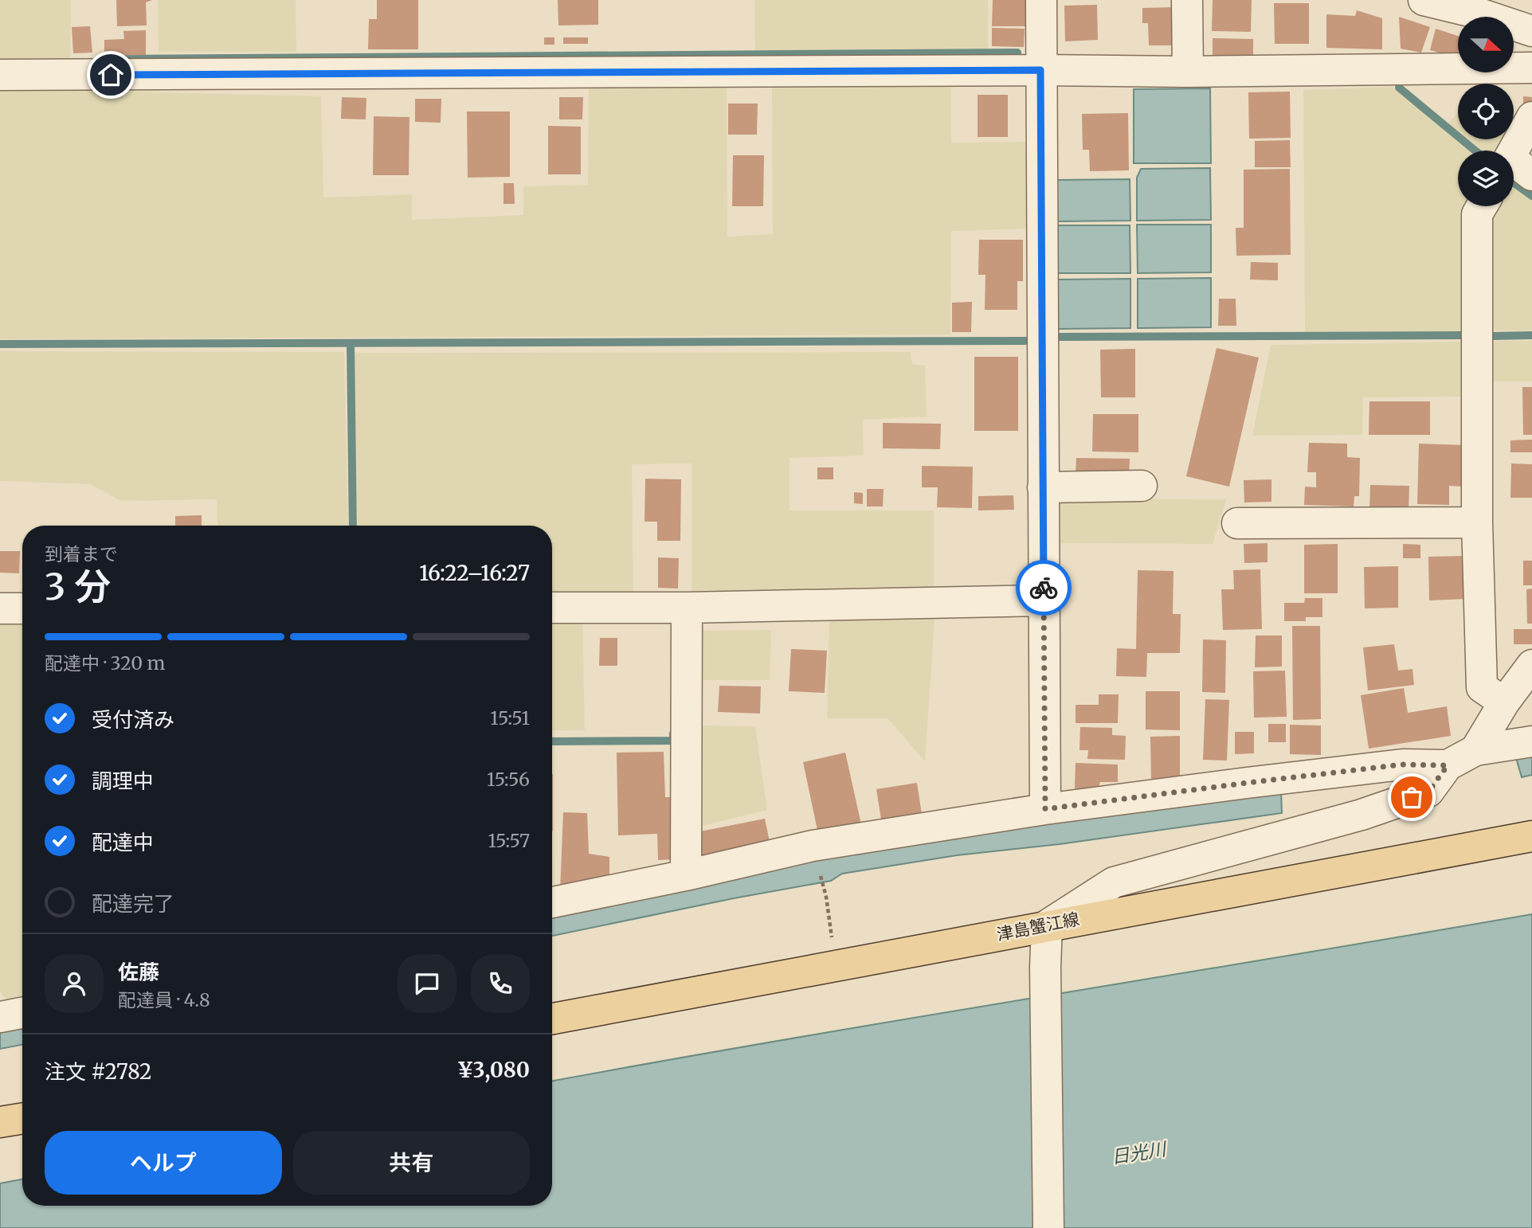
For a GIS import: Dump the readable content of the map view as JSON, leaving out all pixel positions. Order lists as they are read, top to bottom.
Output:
{
  "streets": {
    "main road": ["津島蟹江線"]
  },
  "water": ["日光川"],
  "north": "right",
  "page": {
    "heading": ["3 分", "到着まで", "16:22–16:27"],
    "panel": [
      "佐藤",
      "配達員 · 4.8",
      "注文 #2782",
      "¥3,080"
    ],
    "bar": "配達中 · 320 m",
    "list": [
      ["受付済み", "15:51"],
      ["調理中", "15:56"],
      ["配達中", "15:57"],
      "配達完了"
    ],
    "buttons": ["ヘルプ", "共有"]
  }
}
